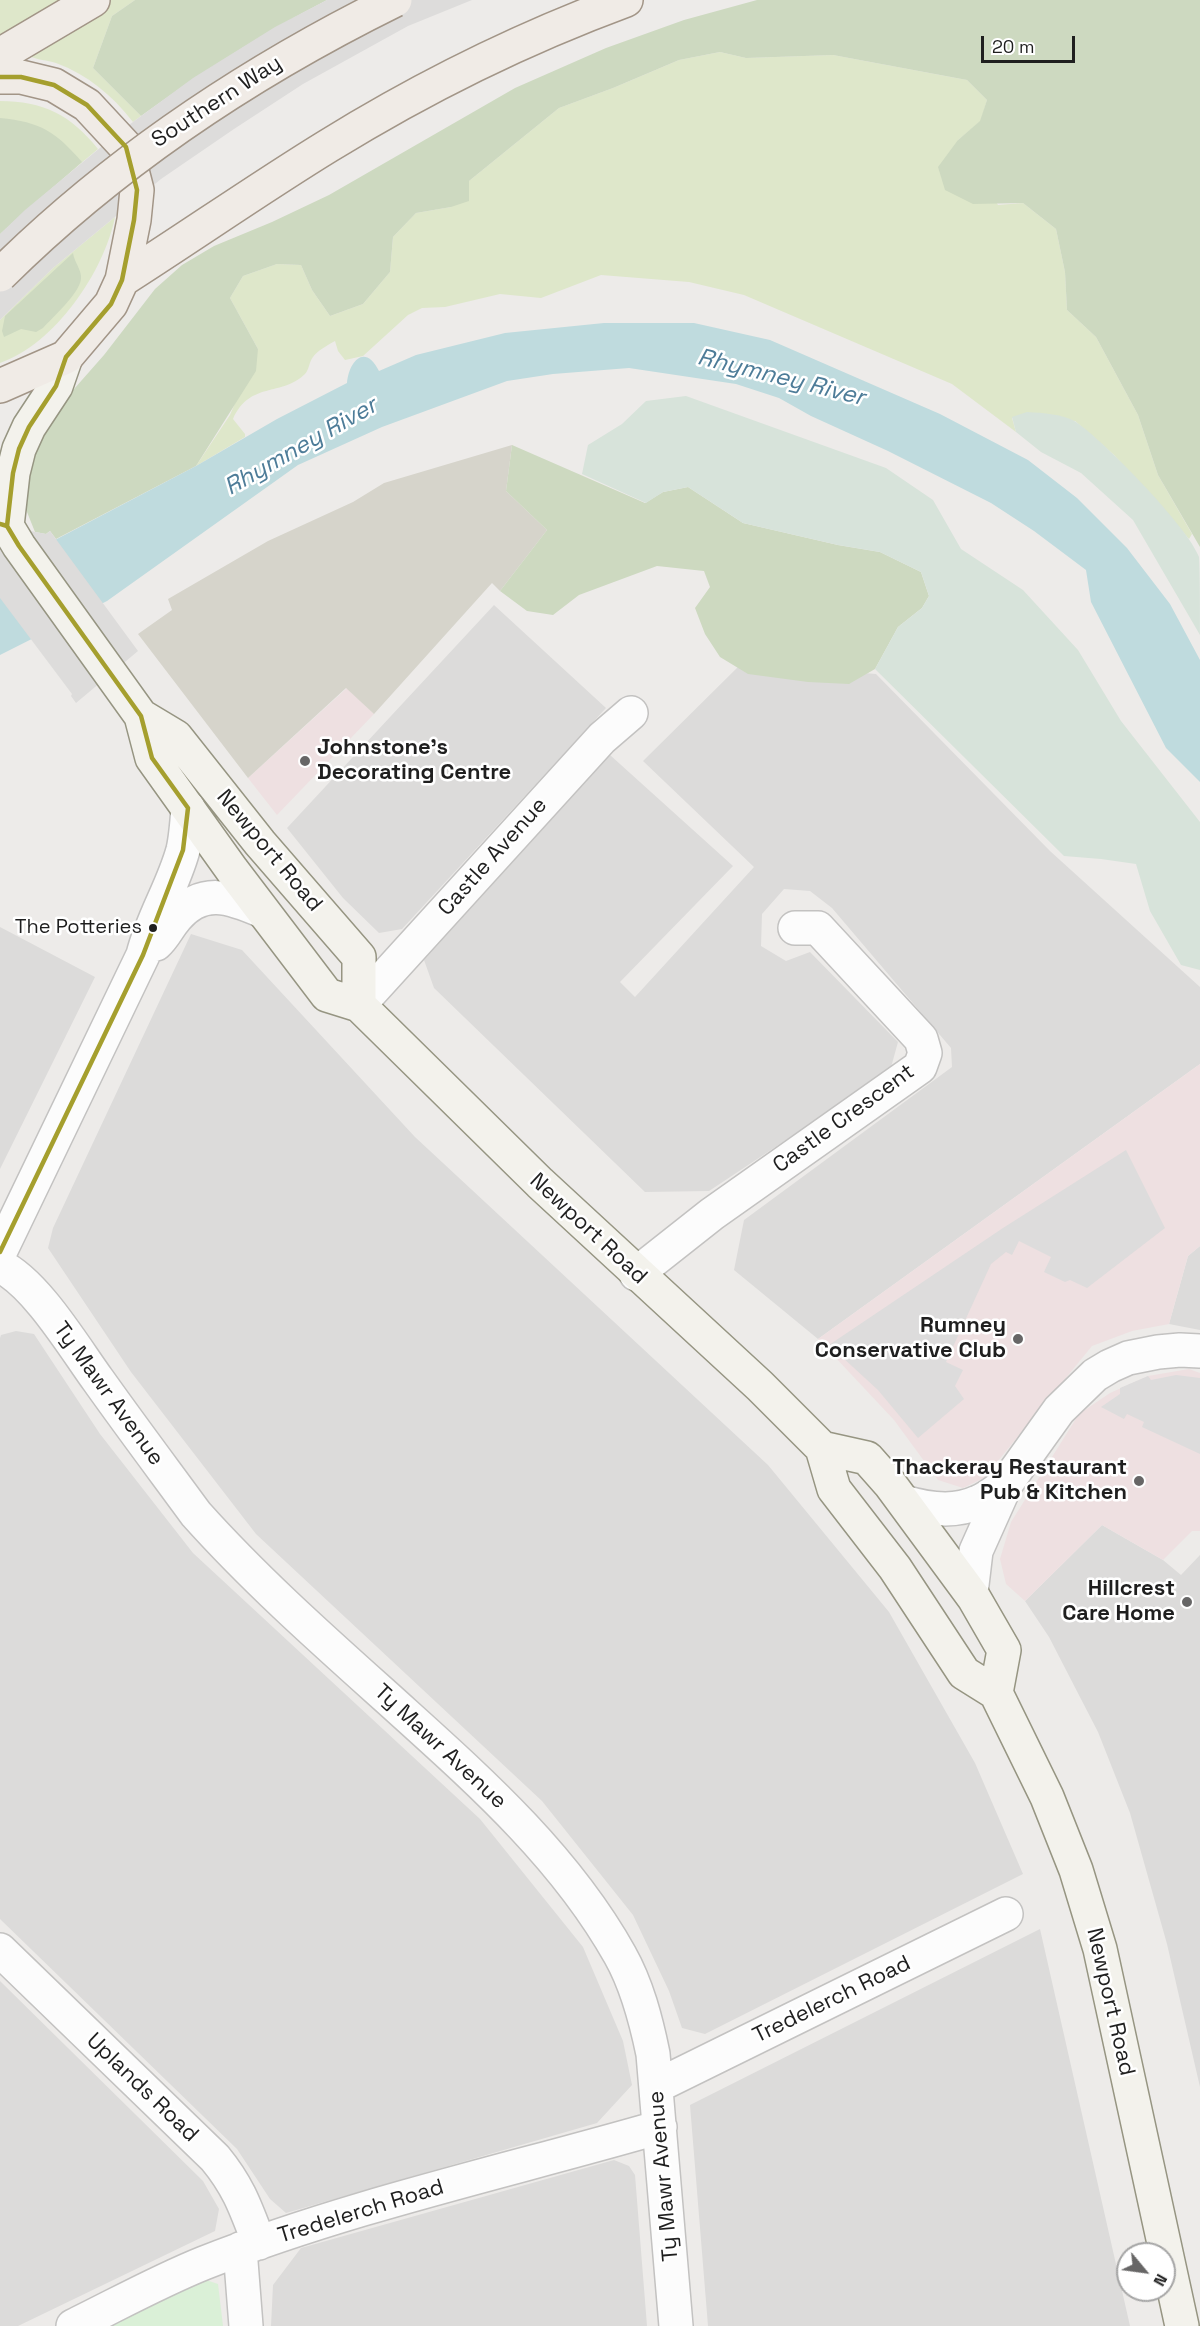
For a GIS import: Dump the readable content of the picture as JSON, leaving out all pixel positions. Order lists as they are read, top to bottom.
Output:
{
  "streets": {
    "main road": ["Southern Way", "Newport Road"],
    "street": [
      "Castle Avenue",
      "Castle Crescent",
      "Ty Mawr Avenue",
      "Tredelerch Road",
      "Uplands Road"
    ]
  },
  "crossings": [
    ["Newport Road", "Castle Avenue"],
    ["Newport Road", "Castle Crescent"],
    ["Ty Mawr Avenue", "Tredelerch Road"],
    ["Tredelerch Road", "Uplands Road"]
  ],
  "water": ["Rhymney River"],
  "places": [
    "Johnstone's Decorating Centre",
    "The Potteries",
    "Rumney Conservative Club",
    "Thackeray Restaurant Pub & Kitchen",
    "Hillcrest Care Home"
  ],
  "scale_bar": "20 m",
  "north": "bottom right"
}
